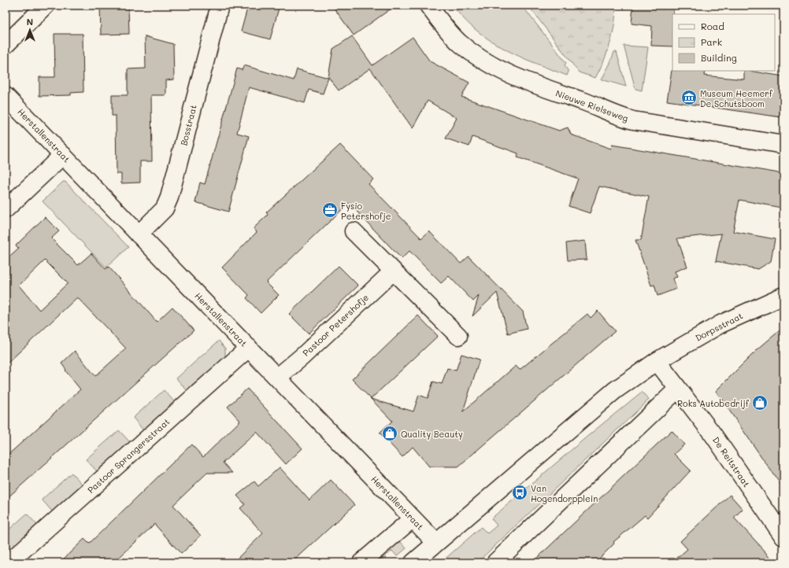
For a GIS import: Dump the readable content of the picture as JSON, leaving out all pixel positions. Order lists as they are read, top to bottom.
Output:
{
  "streets": {
    "street": [
      "Nieuwe Rielseweg",
      "Bosstraat",
      "Herstallenstraat",
      "Pastoor Petershofje",
      "Dorpsstraat",
      "Pastoor Sprangersstraat",
      "De Reitstraat"
    ]
  },
  "crossings": [
    ["Bosstraat", "Herstallenstraat"],
    ["Herstallenstraat", "Pastoor Petershofje"],
    ["Herstallenstraat", "Pastoor Sprangersstraat"]
  ],
  "places": {
    "museum": ["Museum Heemerf De Schutsboom"],
    "office": ["Fysio Petershofje"],
    "shop": ["Roks Autobedrijf", "Quality Beauty"],
    "bus stop": ["Van Hogendorpplein"]
  },
  "legend": ["Road", "Park", "Building"],
  "north": "top"
}
